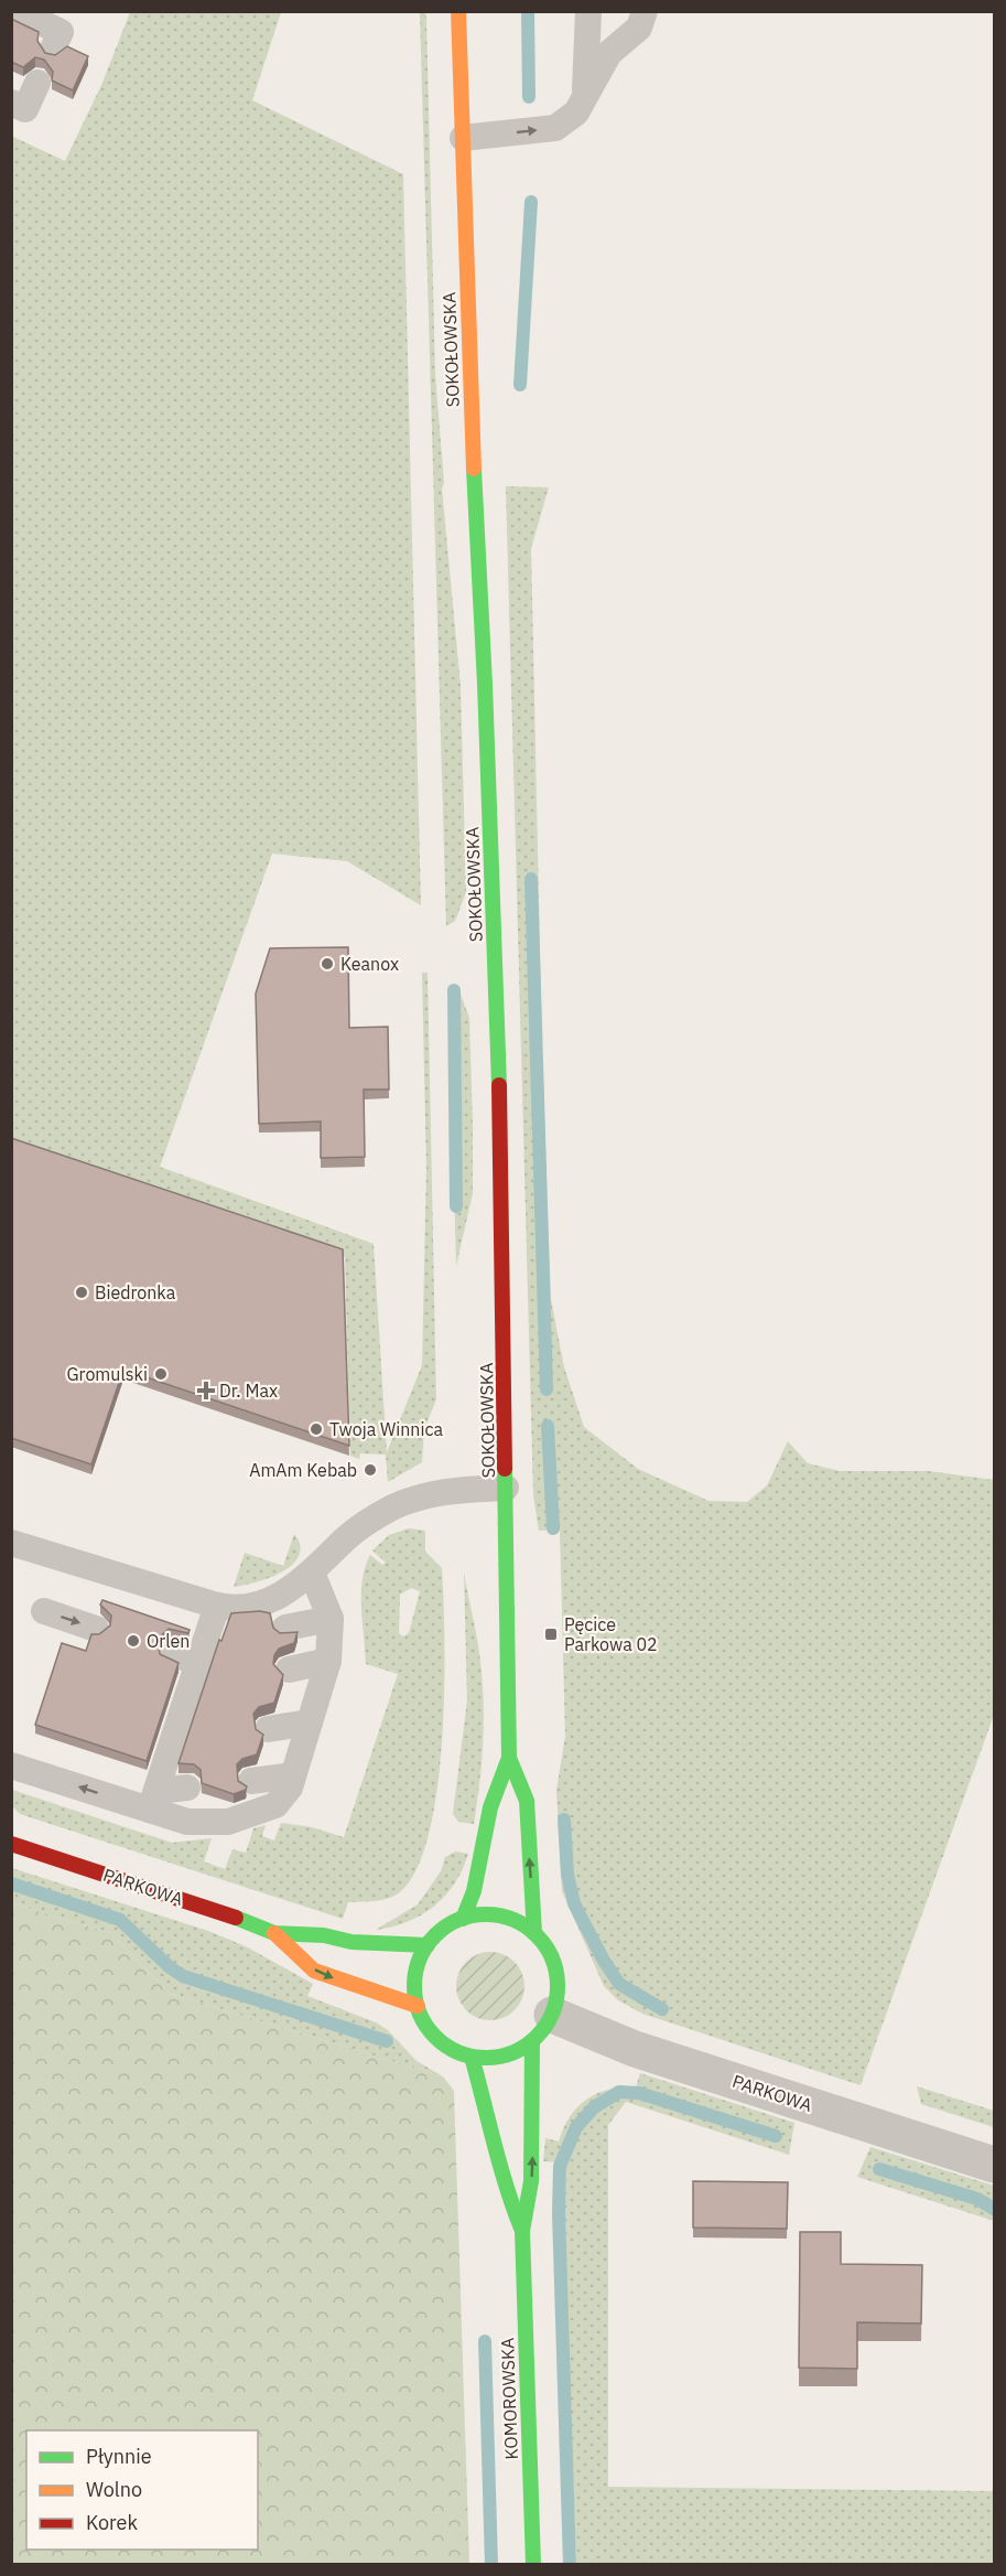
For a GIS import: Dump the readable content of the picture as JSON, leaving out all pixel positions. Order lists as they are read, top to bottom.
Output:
{
  "streets": {
    "street": ["SOKOŁOWSKA", "PARKOWA", "KOMOROWSKA"]
  },
  "crossings": [
    ["SOKOŁOWSKA", "PARKOWA"],
    ["SOKOŁOWSKA", "KOMOROWSKA"],
    ["PARKOWA", "KOMOROWSKA"]
  ],
  "places": {
    "other": [
      "Keanox",
      "Biedronka",
      "Gromulski",
      "Twoja Winnica",
      "AmAm Kebab",
      "Orlen"
    ],
    "health": ["Dr. Max"],
    "transit": ["Pęcice Parkowa 02"]
  },
  "legend": ["Płynnie", "Wolno", "Korek"]
}
